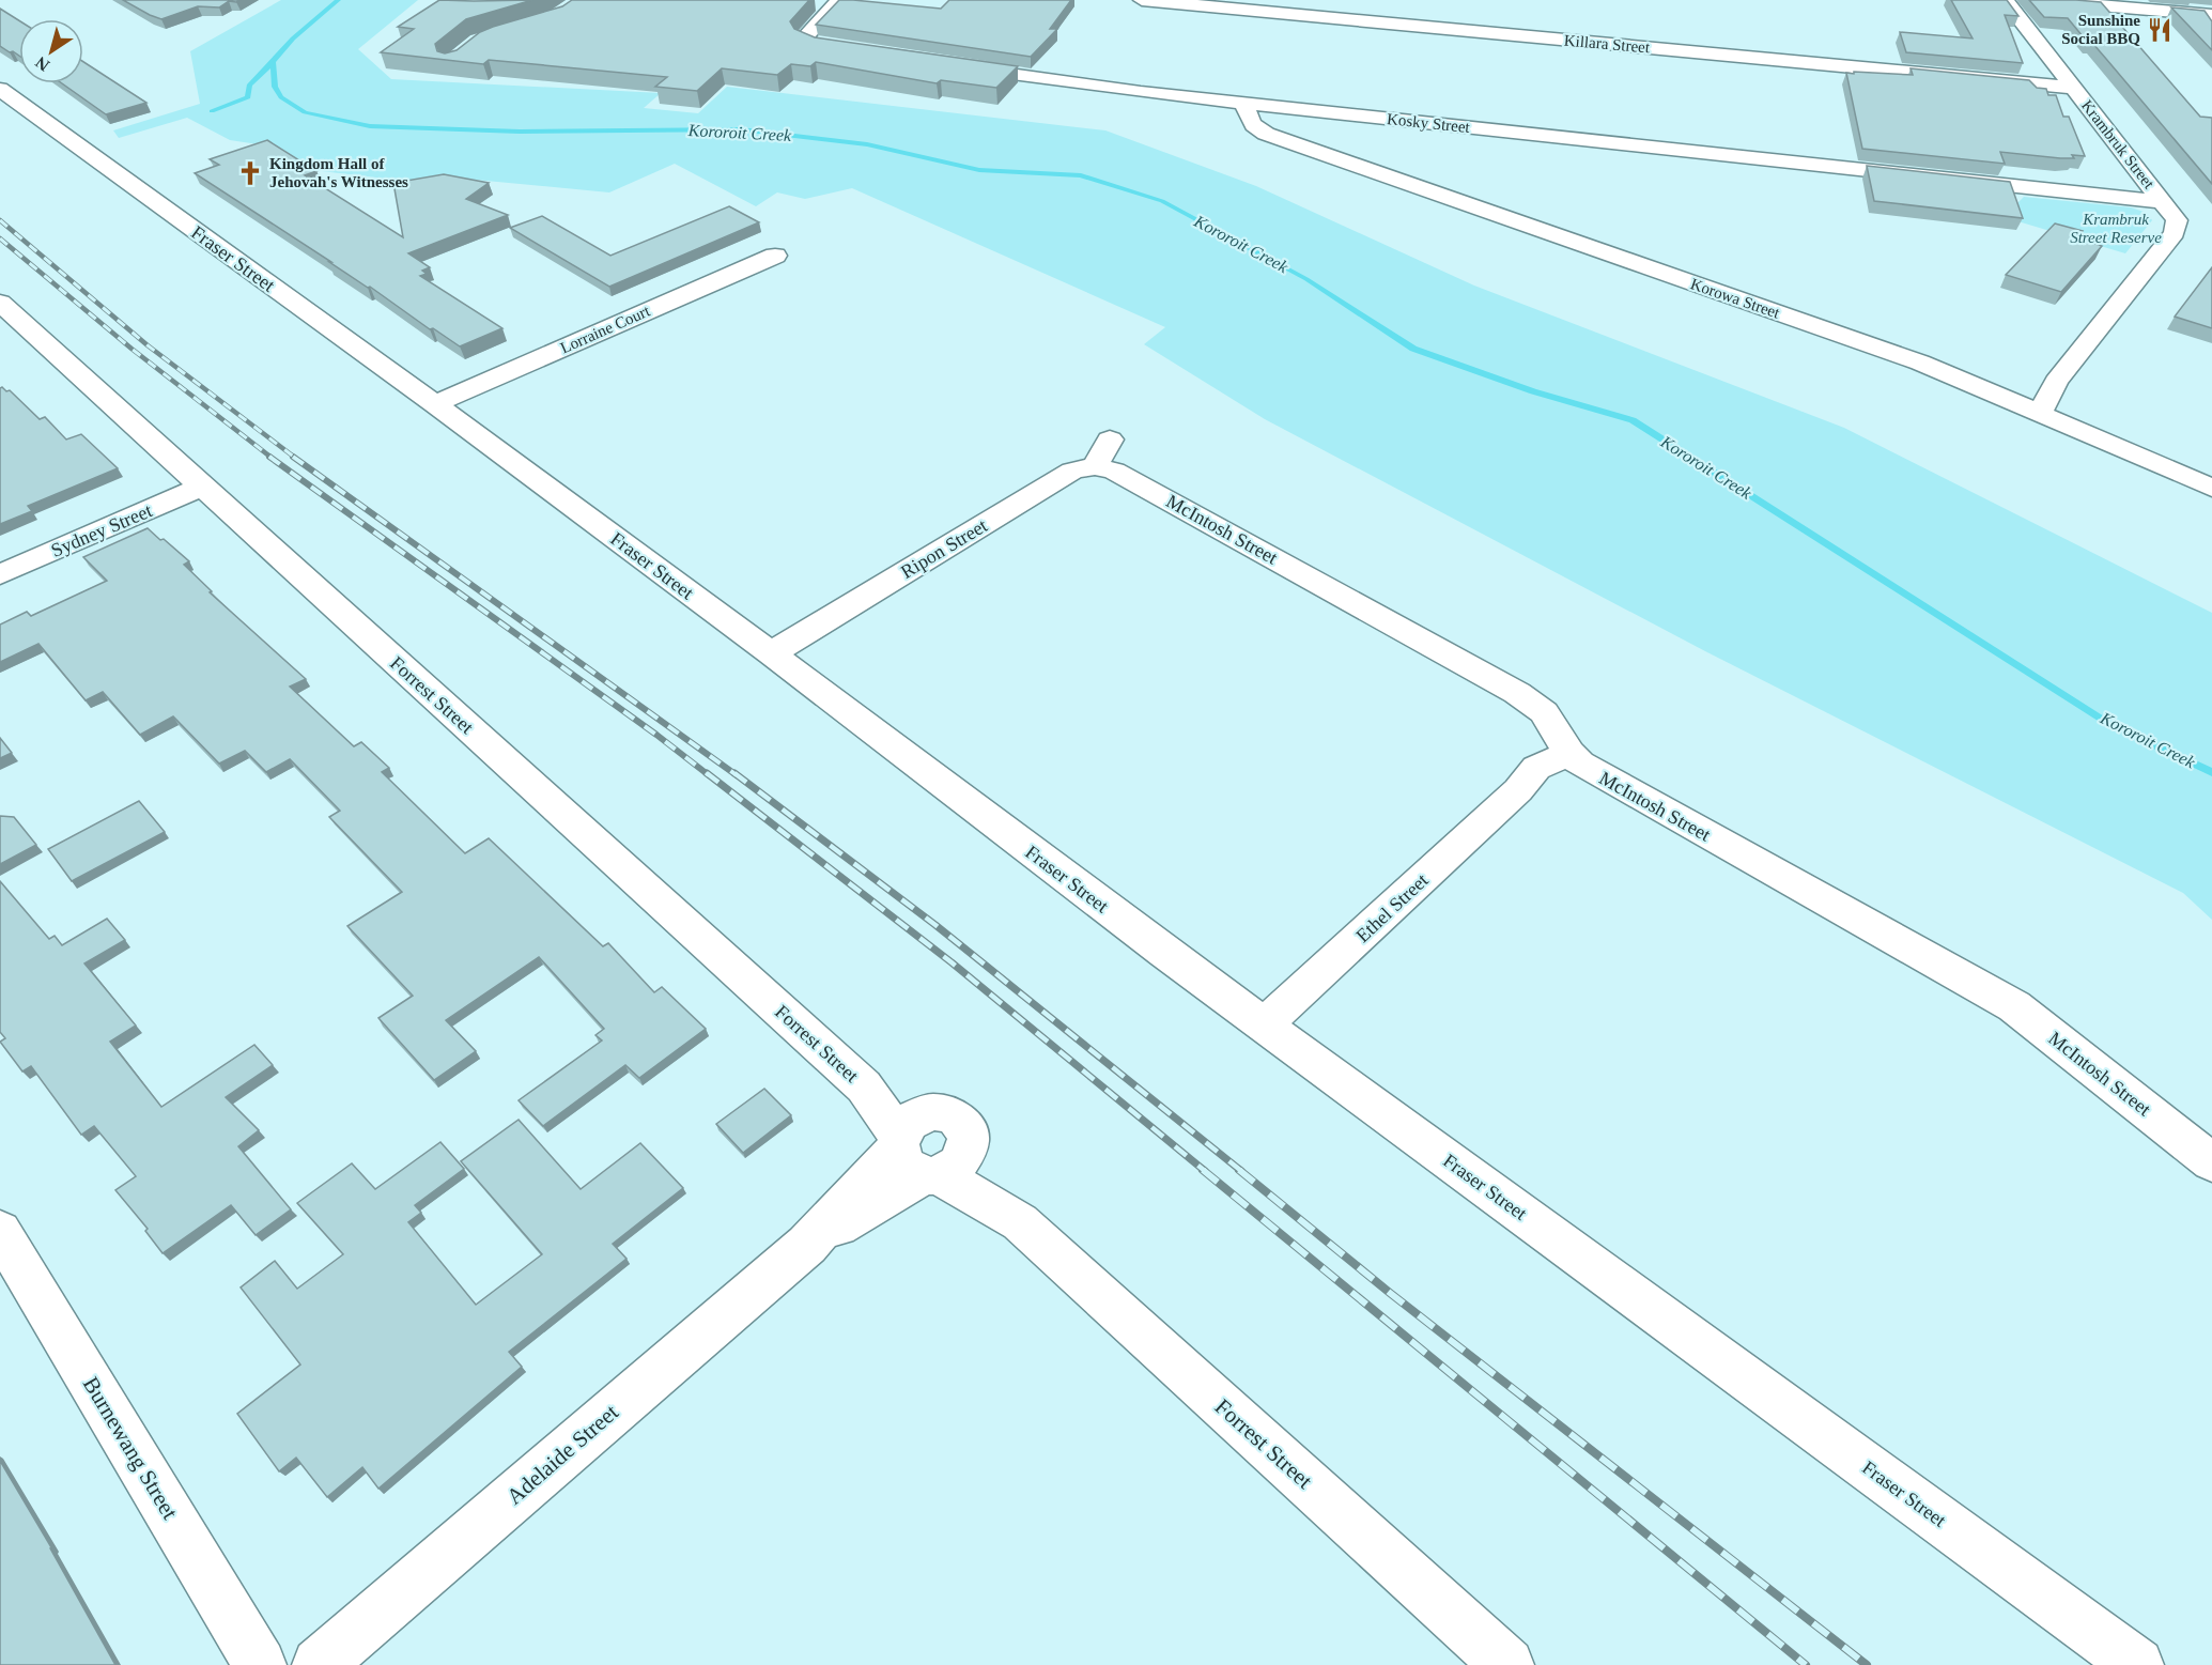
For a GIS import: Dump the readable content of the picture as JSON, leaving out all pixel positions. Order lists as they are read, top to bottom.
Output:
{
  "streets": {
    "street": [
      "Killara Street",
      "Kosky Street",
      "Krambruk Street",
      "Fraser Street",
      "Korowa Street",
      "Lorraine Court",
      "McIntosh Street",
      "Sydney Street",
      "Ripon Street",
      "Forrest Street",
      "Ethel Street",
      "Burnewang Street",
      "Adelaide Street"
    ]
  },
  "crossings": [
    ["Killara Street", "Krambruk Street"],
    ["Kosky Street", "Krambruk Street"],
    ["Kosky Street", "Korowa Street"],
    ["Krambruk Street", "Korowa Street"],
    ["Fraser Street", "Lorraine Court"],
    ["Fraser Street", "Ripon Street"],
    ["Fraser Street", "Ethel Street"],
    ["McIntosh Street", "Ripon Street"],
    ["McIntosh Street", "Ethel Street"],
    ["Sydney Street", "Forrest Street"],
    ["Forrest Street", "Adelaide Street"]
  ],
  "water": ["Kororoit Creek"],
  "parks": ["Krambruk Street Reserve"],
  "places": {
    "restaurant": ["Sunshine Social BBQ"],
    "church": ["Kingdom Hall of Jehovah's Witnesses"]
  },
  "north": "bottom left"
}
